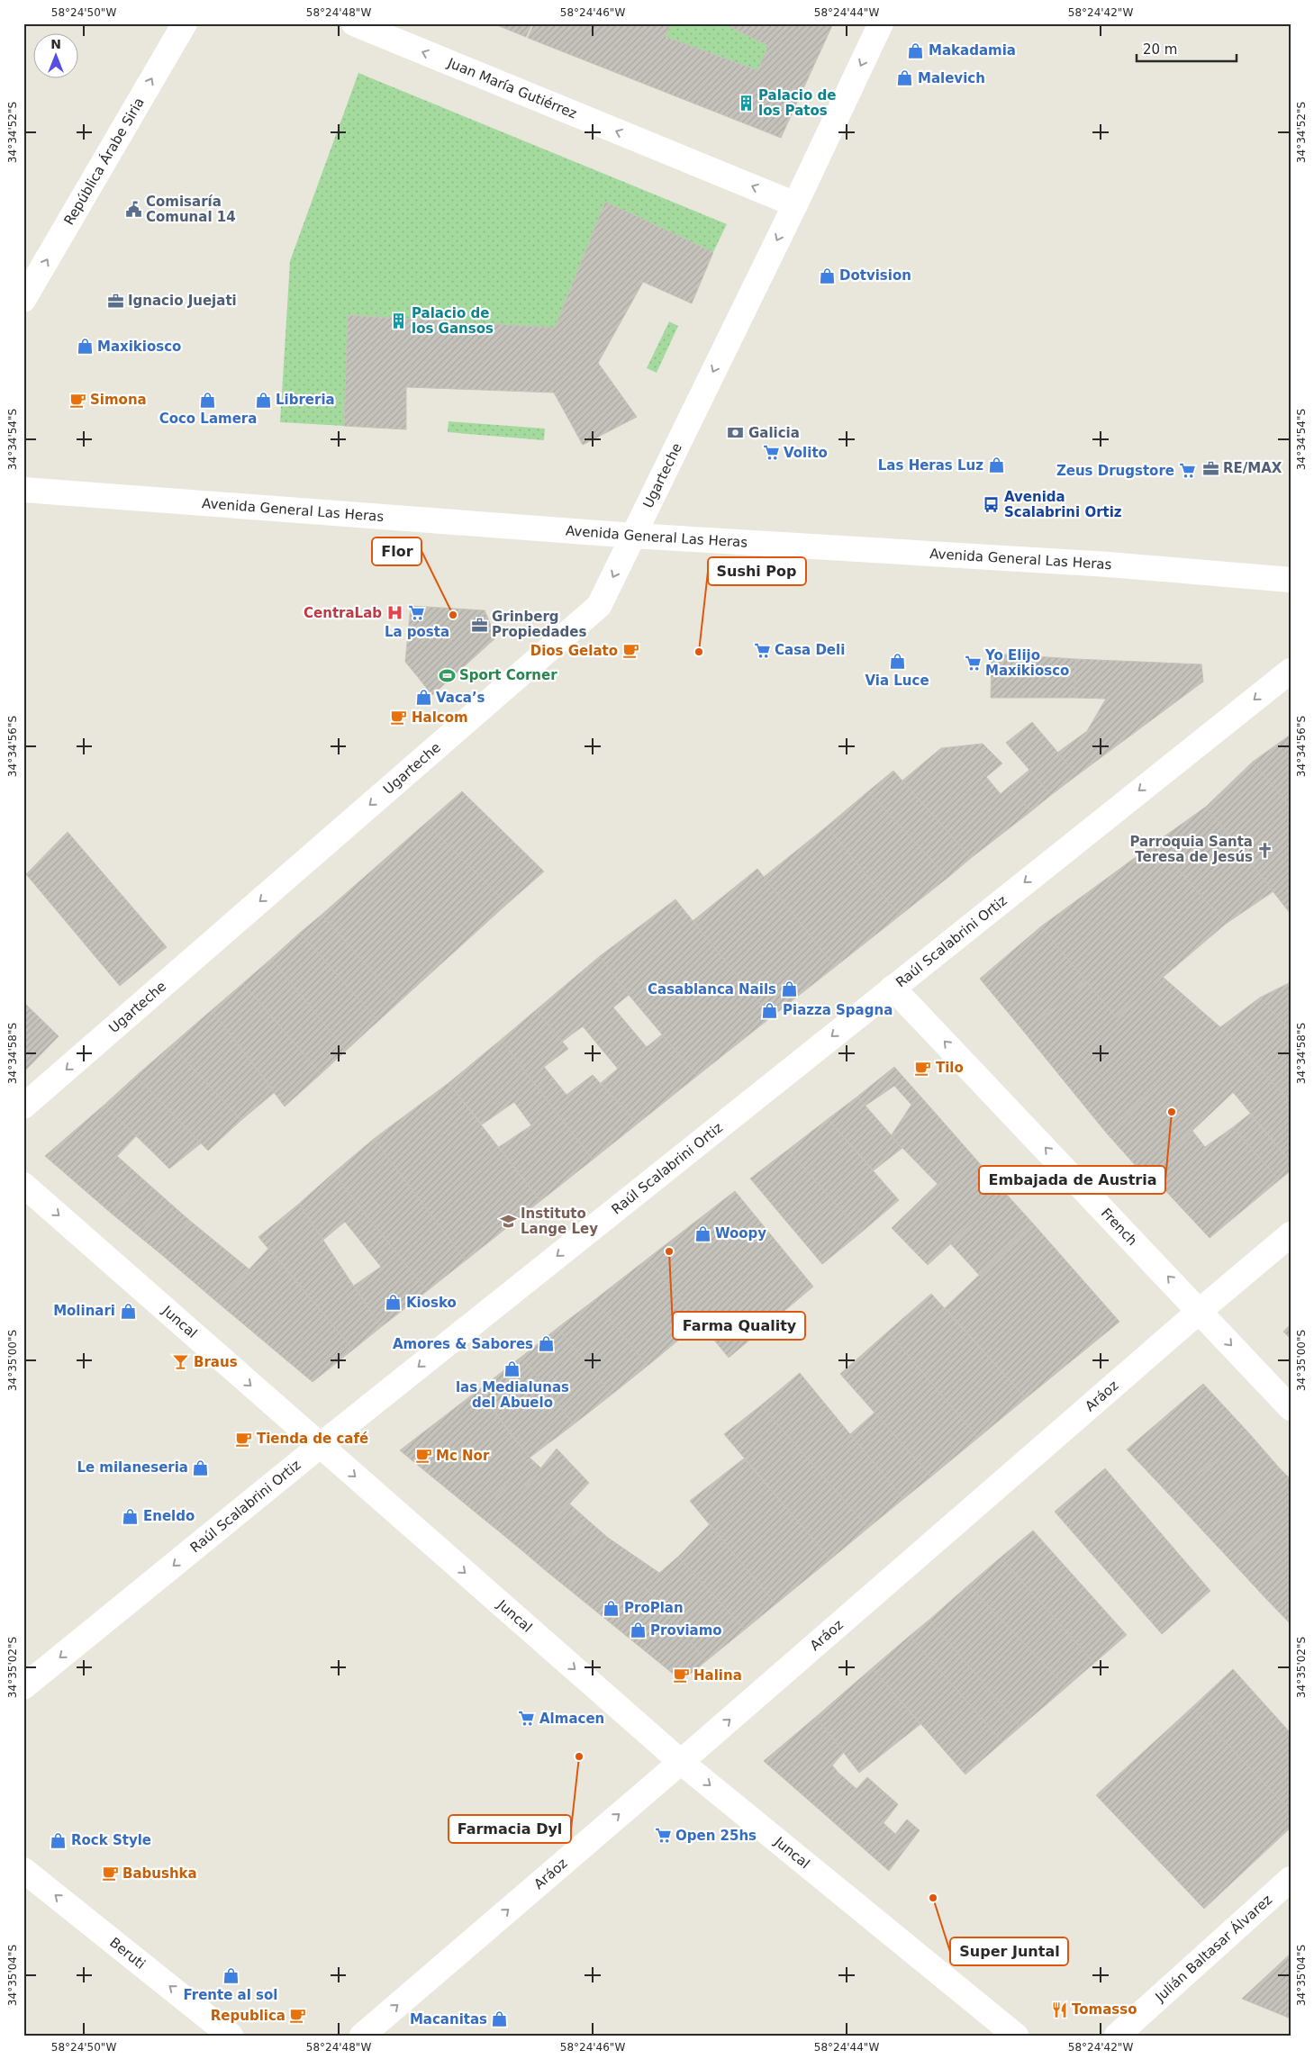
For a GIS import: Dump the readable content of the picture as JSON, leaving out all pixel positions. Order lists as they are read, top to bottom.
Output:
{
  "streets": {
    "street": [
      "Juan María Gutiérrez",
      "República Árabe Siria",
      "Ugarteche",
      "Avenida General Las Heras",
      "Raúl Scalabrini Ortiz",
      "French",
      "Juncal",
      "Aráoz",
      "Julián Baltasar Álvarez",
      "Beruti"
    ]
  },
  "crossings": [
    ["Juan María Gutiérrez", "Ugarteche"],
    ["Ugarteche", "Avenida General Las Heras"],
    ["Raúl Scalabrini Ortiz", "French"],
    ["Raúl Scalabrini Ortiz", "Juncal"],
    ["French", "Aráoz"],
    ["Juncal", "Aráoz"]
  ],
  "one_way": [
    "Juan María Gutiérrez",
    "República Árabe Siria",
    "Ugarteche",
    "Raúl Scalabrini Ortiz",
    "Juncal",
    "Aráoz",
    "Beruti"
  ],
  "places": {
    "shop": [
      "Makadamia",
      "Malevich",
      "Dotvision",
      "Maxikiosco",
      "Coco Lamera",
      "Libreria",
      "Las Heras Luz",
      "Via Luce",
      "Vaca’s",
      "Casablanca Nails",
      "Piazza Spagna",
      "Woopy",
      "Kiosko",
      "Molinari",
      "Amores & Sabores",
      "las Medialunas del Abuelo",
      "Le milaneseria",
      "Eneldo",
      "ProPlan",
      "Proviamo",
      "Rock Style",
      "Frente al sol",
      "Macanitas"
    ],
    "building": ["Palacio de los Patos", "Palacio de los Gansos"],
    "public building": ["Comisaría Comunal 14"],
    "office": ["Ignacio Juejati", "RE/MAX", "Grinberg Propiedades"],
    "cafe": [
      "Simona",
      "Dios Gelato",
      "Halcom",
      "Tilo",
      "Tienda de café",
      "Mc Nor",
      "Halina",
      "Babushka",
      "Republica"
    ],
    "bank": ["Galicia"],
    "supermarket": [
      "Volito",
      "Zeus Drugstore",
      "La posta",
      "Casa Deli",
      "Yo Elijo Maxikiosco",
      "Almacen",
      "Open 25hs"
    ],
    "bus stop": ["Avenida Scalabrini Ortiz"],
    "hospital": ["CentraLab"],
    "other": [
      "Flor",
      "Sushi Pop",
      "Embajada de Austria",
      "Farma Quality",
      "Farmacia Dyl",
      "Super Juntal"
    ],
    "sports": ["Sport Corner"],
    "church": ["Parroquia Santa Teresa de Jesús"],
    "school or university": ["Instituto Lange Ley"],
    "bar": ["Braus"],
    "restaurant": ["Tomasso"]
  },
  "scale_bar": "20 m",
  "north": "top",
  "coordinates": [
    "58°24'50\"W",
    "58°24'48\"W",
    "58°24'46\"W",
    "58°24'44\"W",
    "58°24'42\"W",
    "34°34'52\"S",
    "34°34'54\"S",
    "34°34'56\"S",
    "34°34'58\"S",
    "34°35'00\"S",
    "34°35'02\"S",
    "34°35'04\"S"
  ]
}
